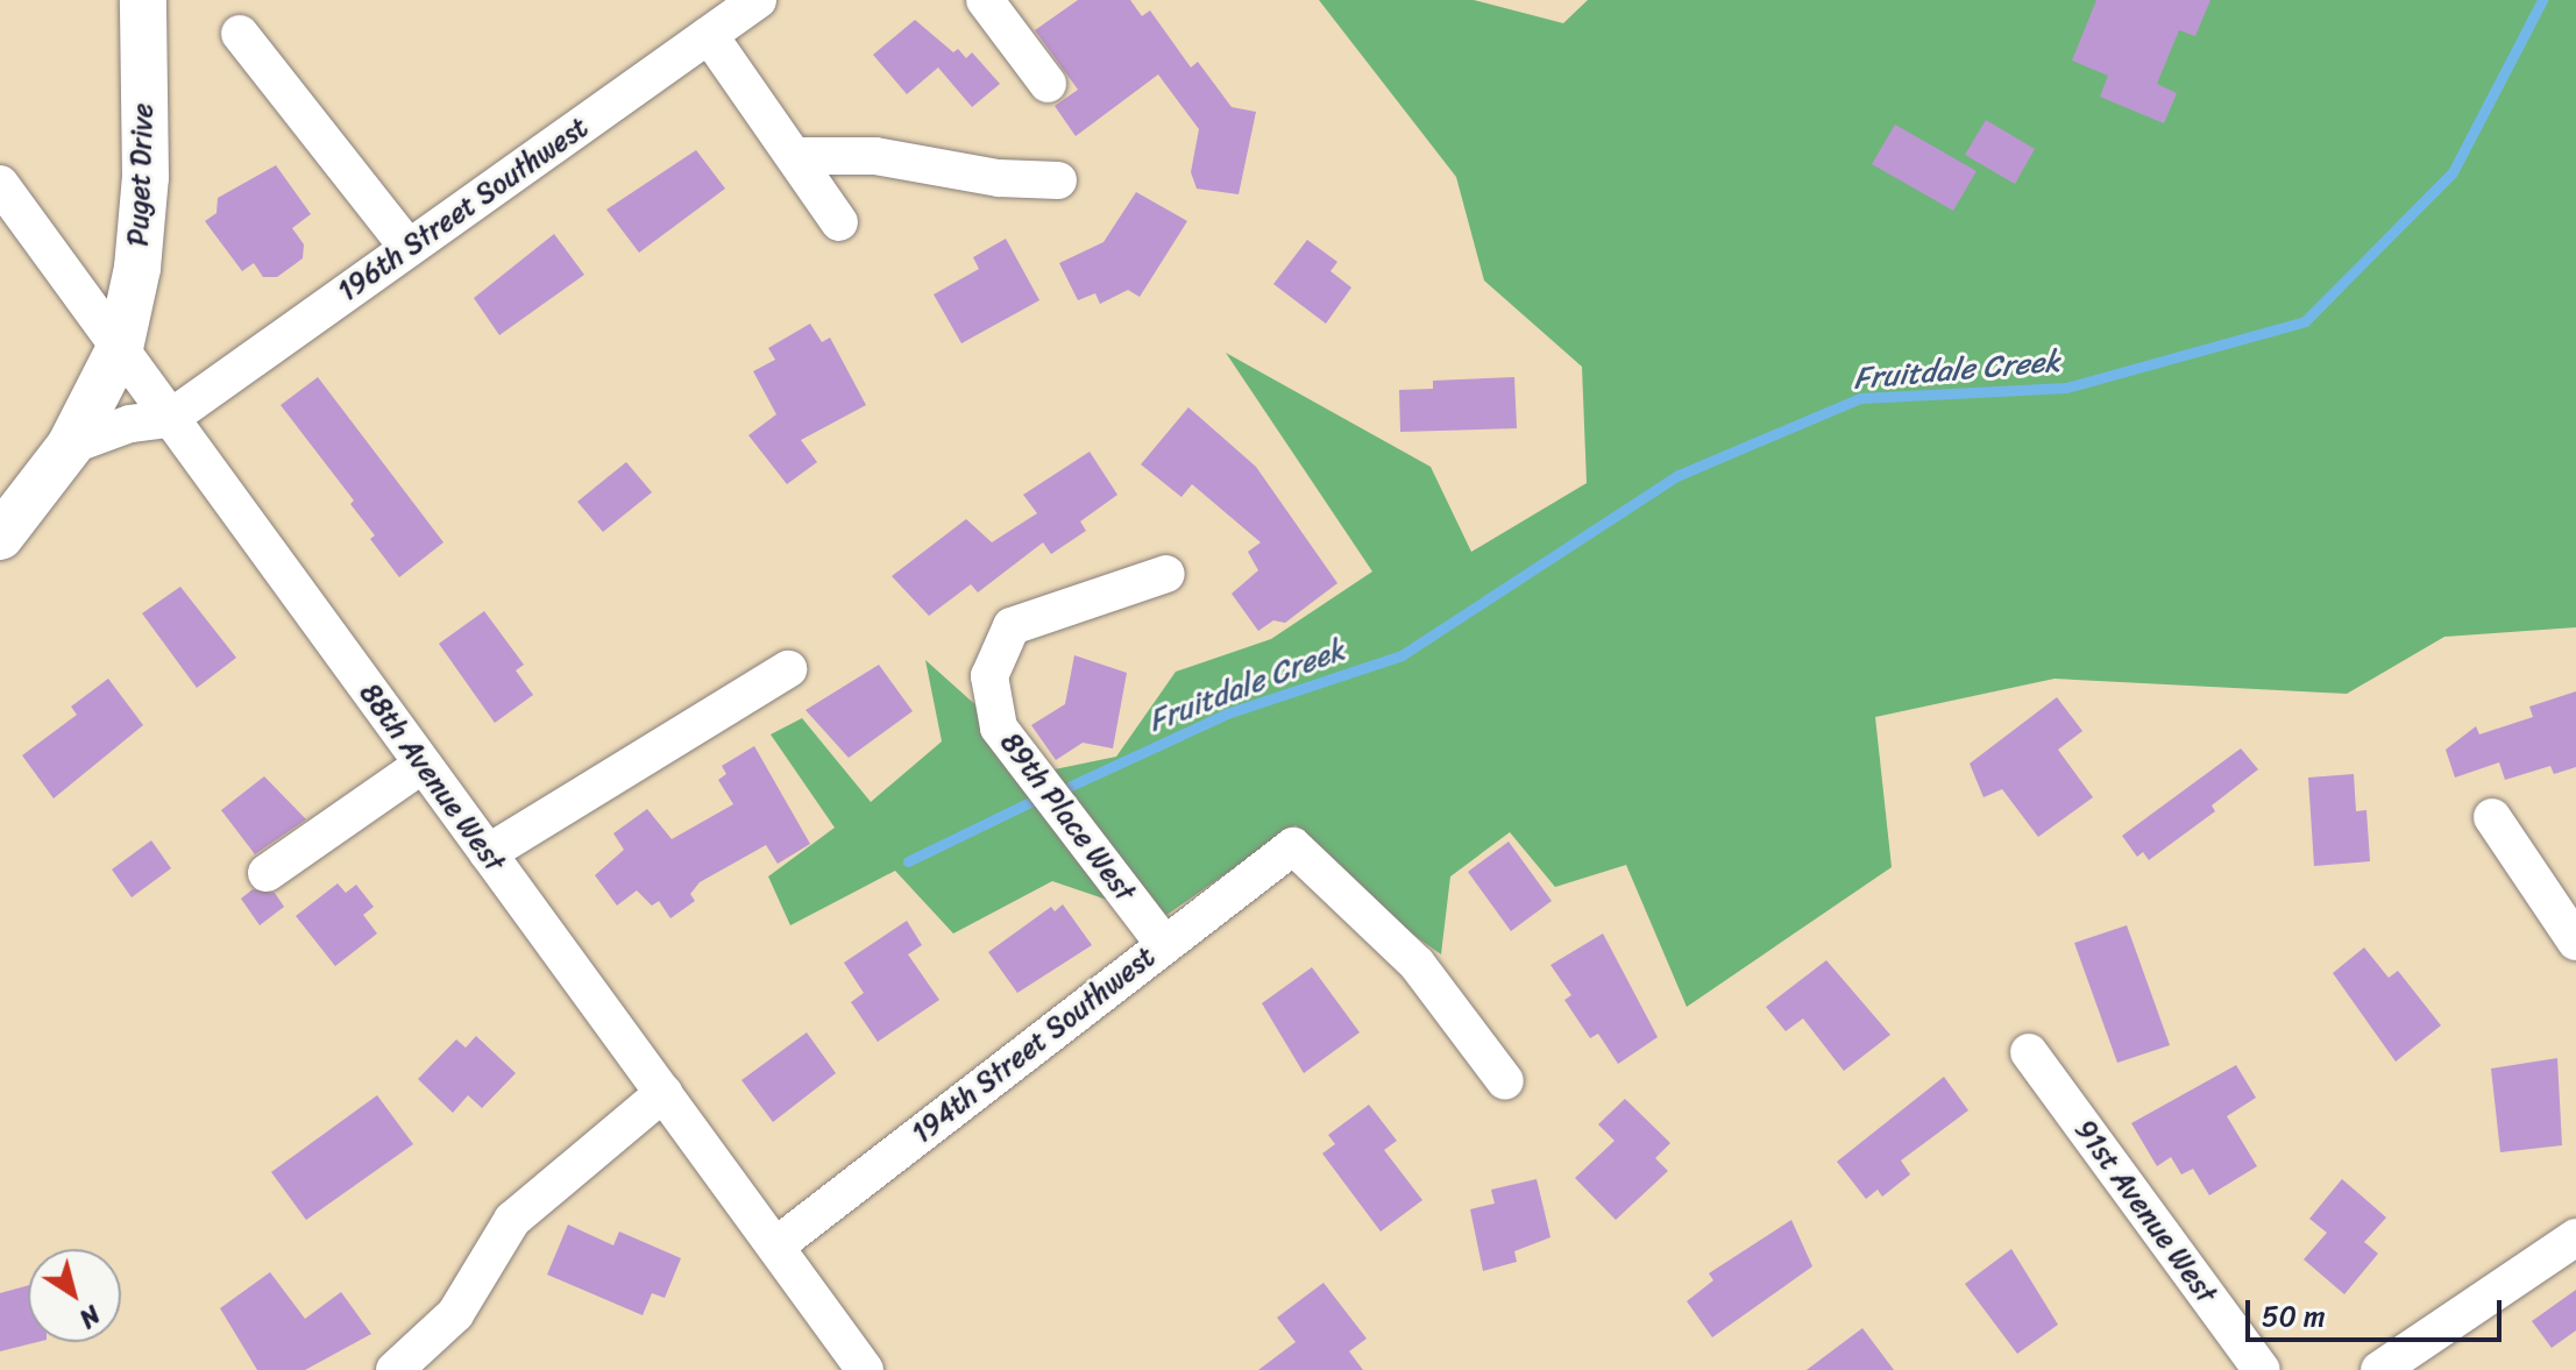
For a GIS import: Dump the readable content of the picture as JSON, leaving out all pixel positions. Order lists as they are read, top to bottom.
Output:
{
  "streets": {
    "main road": ["Puget Drive"],
    "street": [
      "196th Street Southwest",
      "88th Avenue West",
      "89th Place West",
      "194th Street Southwest",
      "91st Avenue West"
    ]
  },
  "crossings": [
    ["Puget Drive", "88th Avenue West"],
    ["196th Street Southwest", "88th Avenue West"],
    ["88th Avenue West", "194th Street Southwest"],
    ["89th Place West", "194th Street Southwest"]
  ],
  "water": ["Fruitdale Creek"],
  "scale_bar": "50 m",
  "north": "bottom right"
}
